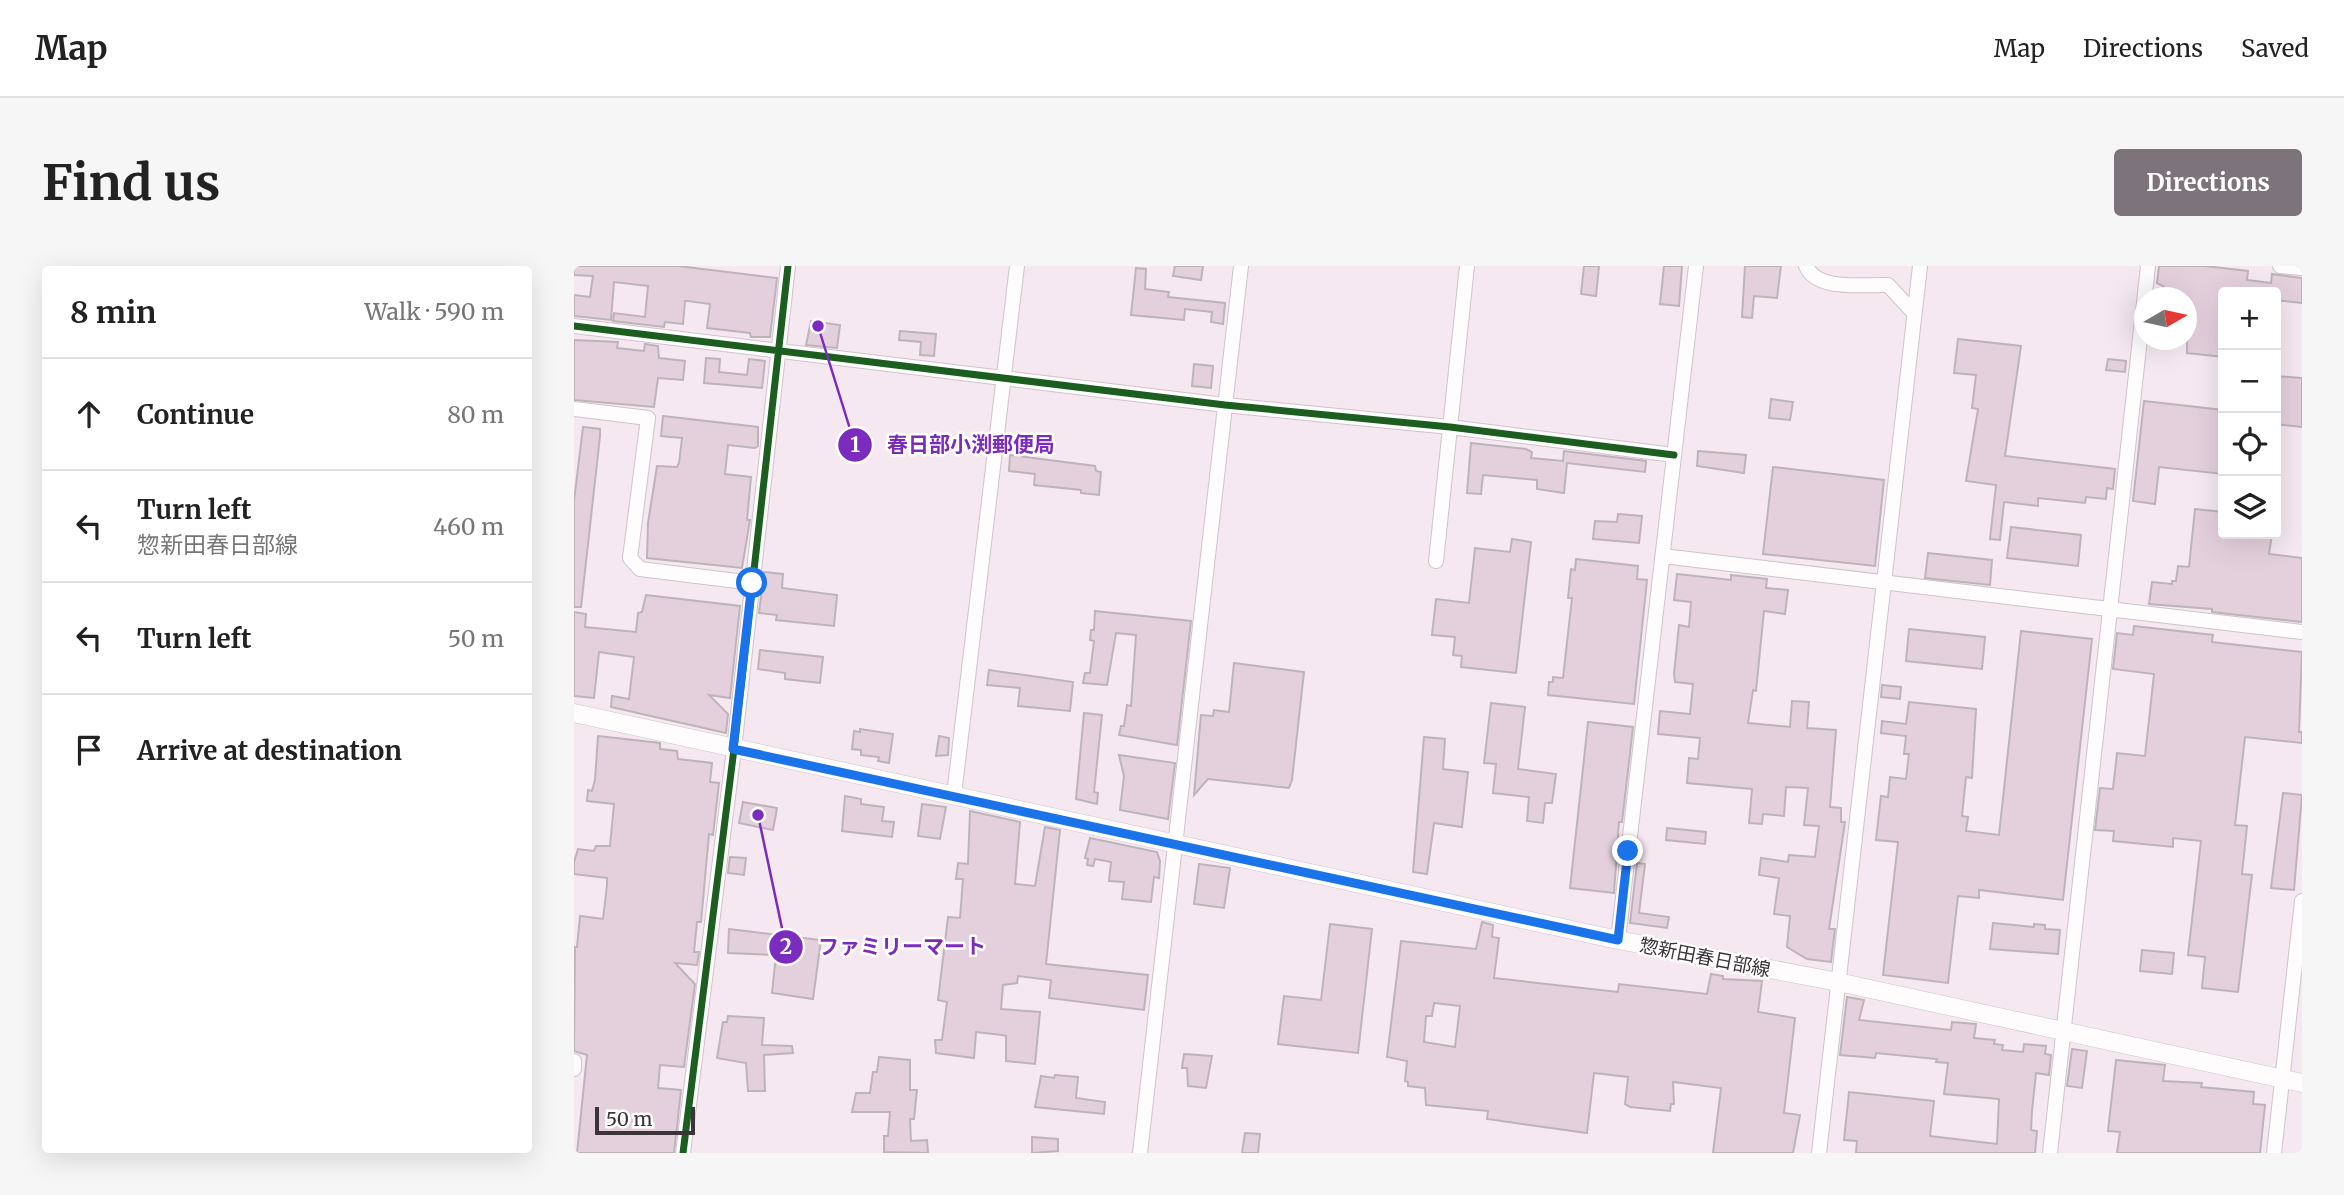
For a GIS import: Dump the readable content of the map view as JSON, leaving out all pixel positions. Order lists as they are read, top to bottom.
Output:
{
  "streets": {
    "main road": ["惣新田春日部線"]
  },
  "places": ["春日部小渕郵便局", "ファミリーマート"],
  "scale_bar": "50 m",
  "north": "right",
  "page": {
    "header": "Map",
    "nav": ["Map", "Directions", "Saved"],
    "buttons": "Directions",
    "title": "Find us",
    "heading": ["8 min", "Walk · 590 m"],
    "map_buttons": ["+", "−"],
    "list": [
      ["Continue", "80 m"],
      ["Turn left", "惣新田春日部線", "460 m"],
      ["Turn left", "50 m"],
      "Arrive at destination"
    ],
    "scale": "50 m"
  }
}
